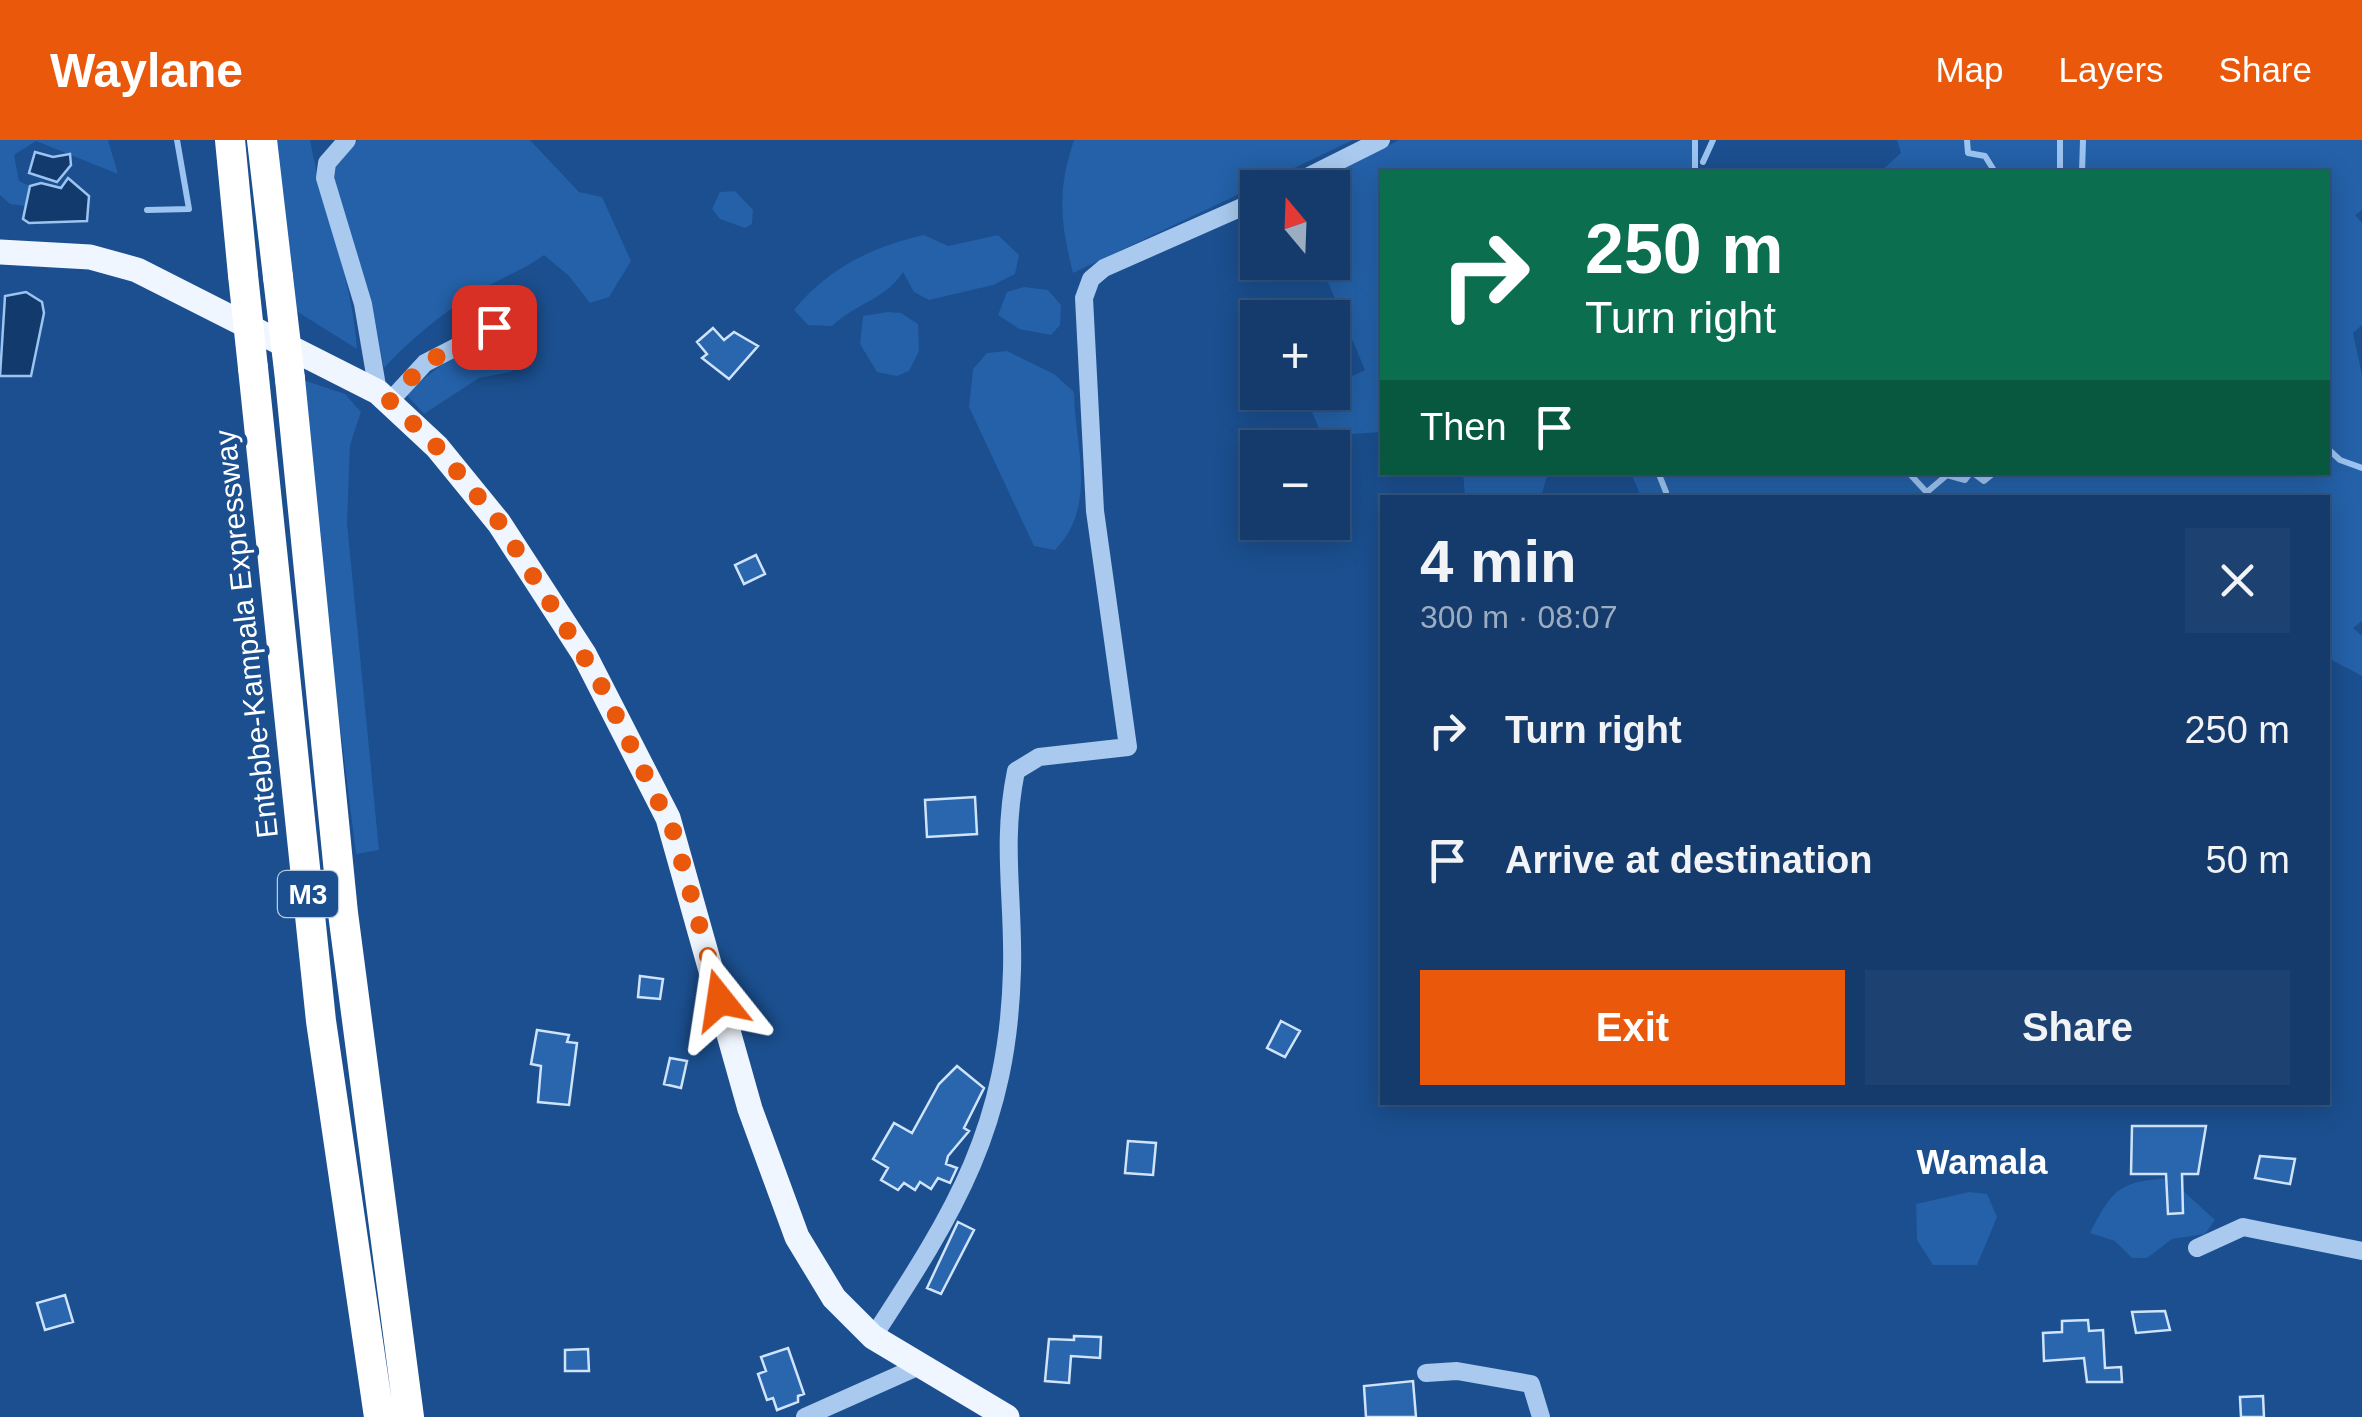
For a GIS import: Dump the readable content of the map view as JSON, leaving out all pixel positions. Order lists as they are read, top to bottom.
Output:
{
  "streets": {
    "highway": ["Entebbe-Kampala Expressway", "M3"]
  },
  "districts": ["Wamala"],
  "north": "top",
  "page": {
    "header": "Waylane",
    "nav": ["Map", "Layers", "Share"],
    "map_buttons": ["+", "−"],
    "turn": ["250 m", "Turn right"],
    "then": "Then",
    "heading": ["4 min", "300 m · 08:07"],
    "list": [
      {
        "name": "Turn right",
        "value": "250 m"
      },
      {
        "name": "Arrive at destination",
        "value": "50 m"
      }
    ],
    "buttons": ["Exit", "Share"]
  }
}
